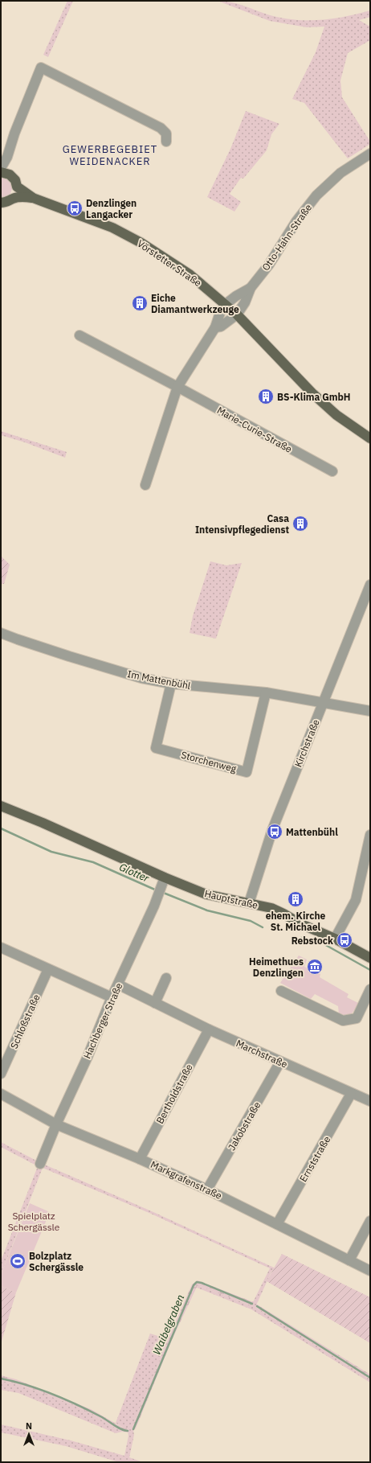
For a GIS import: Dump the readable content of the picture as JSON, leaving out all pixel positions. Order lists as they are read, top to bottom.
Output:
{
  "streets": {
    "main road": ["Vörstetter Straße", "Hauptstraße"],
    "street": [
      "Otto-Hahn-Straße",
      "Marie-Curie-Straße",
      "Im Mattenbühl",
      "Kirchstraße",
      "Storchenweg",
      "Hachberger Straße",
      "Schloßstraße",
      "Marchstraße",
      "Bertholdstraße",
      "Jakobstraße",
      "Ernststraße",
      "Markgrafenstraße"
    ]
  },
  "crossings": [
    ["Im Mattenbühl", "Kirchstraße"],
    ["Im Mattenbühl", "Storchenweg"],
    ["Kirchstraße", "Hauptstraße"],
    ["Hauptstraße", "Hachberger Straße"],
    ["Hachberger Straße", "Marchstraße"],
    ["Hachberger Straße", "Markgrafenstraße"],
    ["Marchstraße", "Bertholdstraße"],
    ["Marchstraße", "Jakobstraße"],
    ["Marchstraße", "Ernststraße"],
    ["Bertholdstraße", "Markgrafenstraße"],
    ["Jakobstraße", "Markgrafenstraße"],
    ["Ernststraße", "Markgrafenstraße"]
  ],
  "districts": ["GEWERBEGEBIET WEIDENACKER"],
  "water": ["Glotter", "Waibelgraben"],
  "parks": ["Spielplatz Schergässle"],
  "places": {
    "bus stop": ["Denzlingen Langacker", "Mattenbühl", "Rebstock"],
    "building": [
      "Eiche Diamantwerkzeuge",
      "BS-Klima GmbH",
      "Casa Intensivpflegedienst",
      "ehem. Kirche St. Michael"
    ],
    "museum": ["Heimethues Denzlingen"],
    "sports": ["Bolzplatz Schergässle"]
  },
  "north": "top"
}
